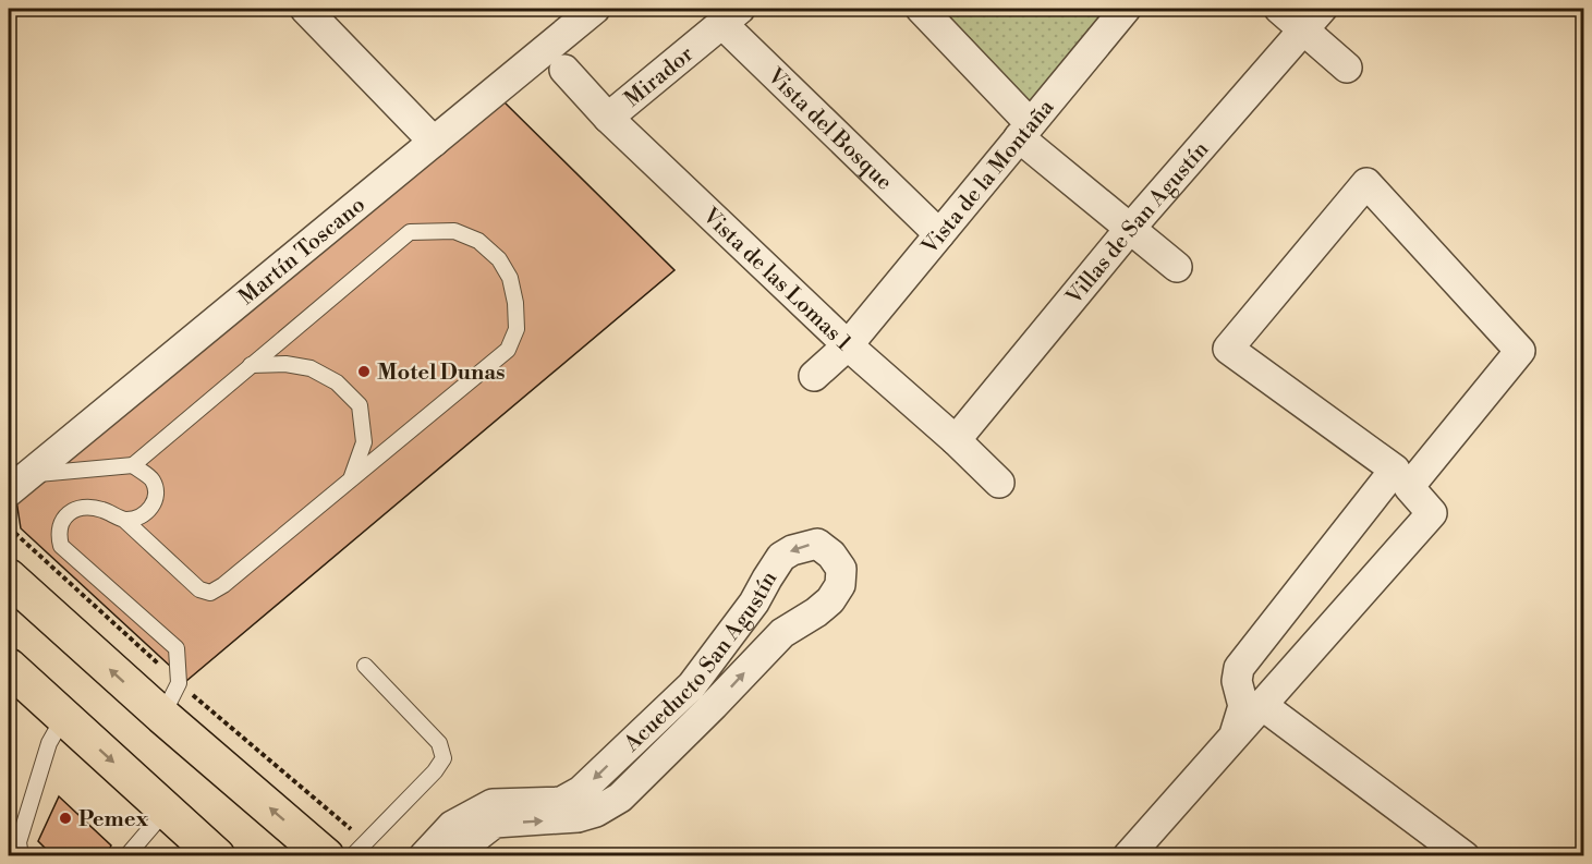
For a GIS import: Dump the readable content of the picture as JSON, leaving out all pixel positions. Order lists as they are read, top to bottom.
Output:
{
  "streets": {
    "street": [
      "Mirador",
      "Vista del Bosque",
      "Vista de la Montaña",
      "Villas de San Agustín",
      "Martín Toscano",
      "Vista de las Lomas 1",
      "Acueducto San Agustín"
    ]
  },
  "crossings": [
    ["Mirador", "Vista del Bosque"],
    ["Mirador", "Vista de las Lomas 1"],
    ["Vista del Bosque", "Vista de la Montaña"],
    ["Vista de la Montaña", "Vista de las Lomas 1"],
    ["Villas de San Agustín", "Vista de las Lomas 1"]
  ],
  "places": ["Motel Dunas", "Pemex"]
}
